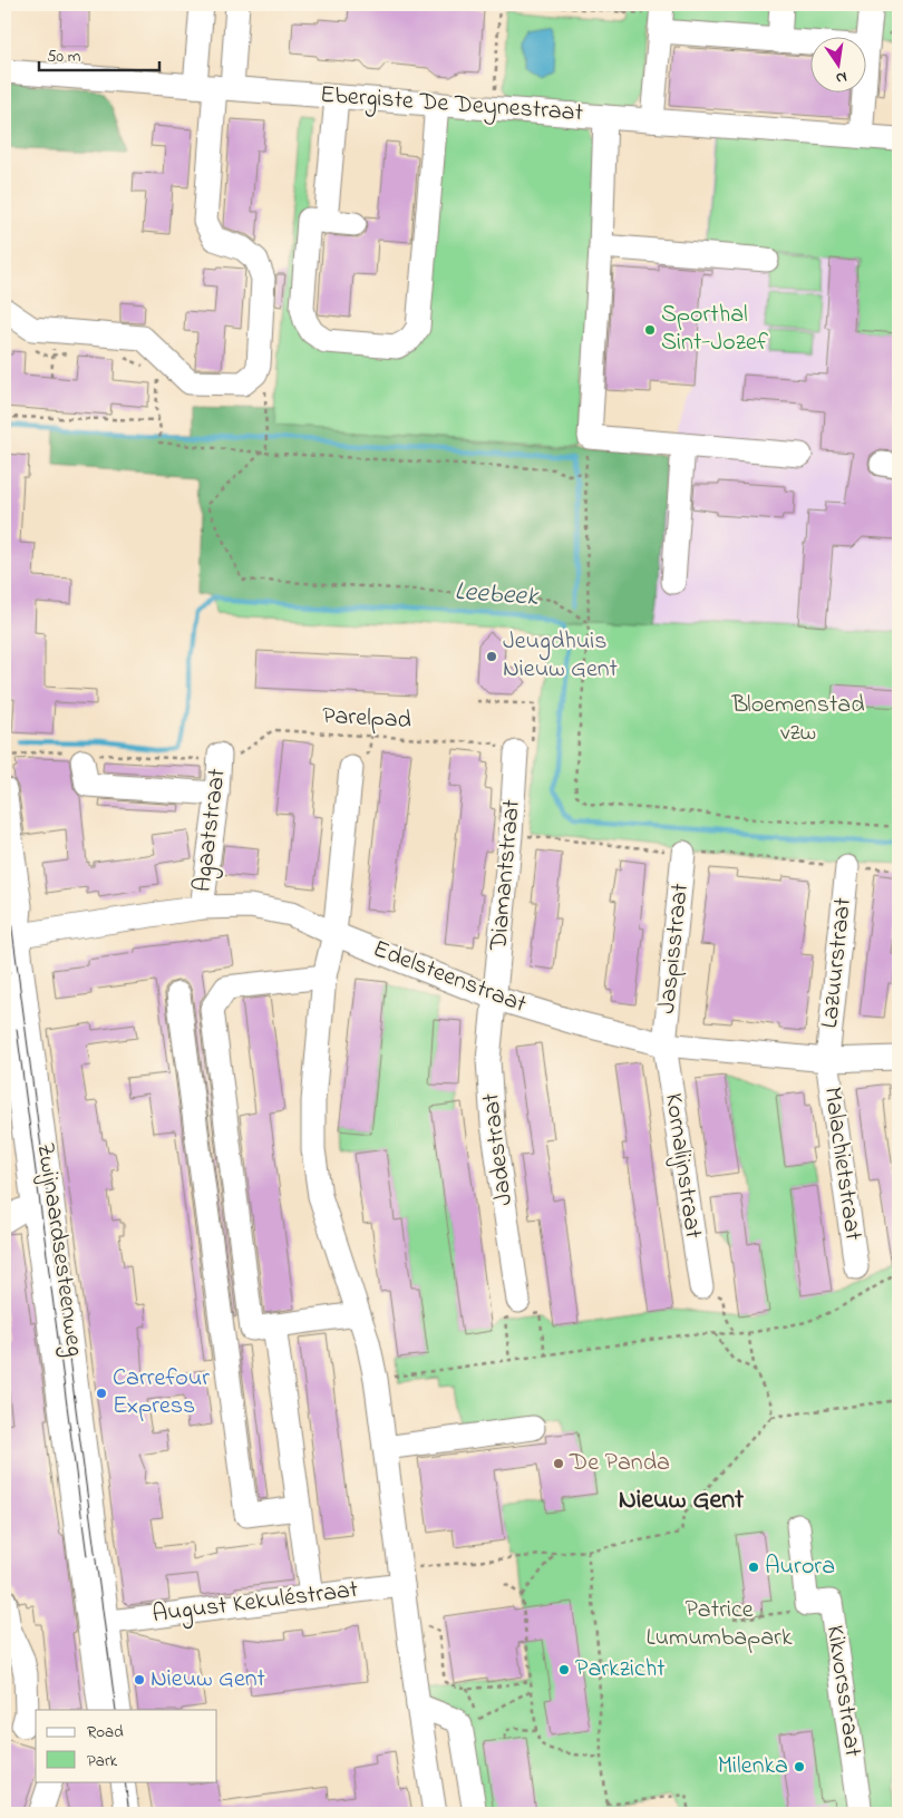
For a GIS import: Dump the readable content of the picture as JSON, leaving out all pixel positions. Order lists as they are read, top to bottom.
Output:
{
  "streets": {
    "street": [
      "Ebergiste De Deynestraat",
      "Agaatstraat",
      "Diamantstraat",
      "Jaspisstraat",
      "Lazuurstraat",
      "Edelsteenstraat",
      "Jadestraat",
      "Malachietstraat",
      "Kornalijnstraat",
      "Zwijnaardsesteenweg",
      "August Kekuléstraat",
      "Kikvorsstraat"
    ],
    "path": ["Parelpad"]
  },
  "crossings": [
    ["Parelpad", "Agaatstraat"],
    ["Parelpad", "Diamantstraat"],
    ["Agaatstraat", "Edelsteenstraat"],
    ["Diamantstraat", "Edelsteenstraat"],
    ["Diamantstraat", "Jadestraat"],
    ["Jaspisstraat", "Edelsteenstraat"],
    ["Jaspisstraat", "Kornalijnstraat"],
    ["Lazuurstraat", "Edelsteenstraat"],
    ["Lazuurstraat", "Malachietstraat"],
    ["Edelsteenstraat", "Jadestraat"],
    ["Edelsteenstraat", "Malachietstraat"],
    ["Edelsteenstraat", "Kornalijnstraat"],
    ["Edelsteenstraat", "Zwijnaardsesteenweg"],
    ["Zwijnaardsesteenweg", "August Kekuléstraat"]
  ],
  "districts": ["Nieuw Gent"],
  "water": ["Leebeek"],
  "parks": ["Bloemenstad vzw", "Patrice Lumumbapark"],
  "places": [
    "Sporthal Sint-Jozef",
    "Jeugdhuis Nieuw Gent",
    "Carrefour Express",
    "De Panda",
    "Aurora",
    "Parkzicht",
    "Nieuw Gent",
    "Milenka"
  ],
  "legend": ["Road", "Park"],
  "scale_bar": "50 m",
  "north": "bottom"
}
